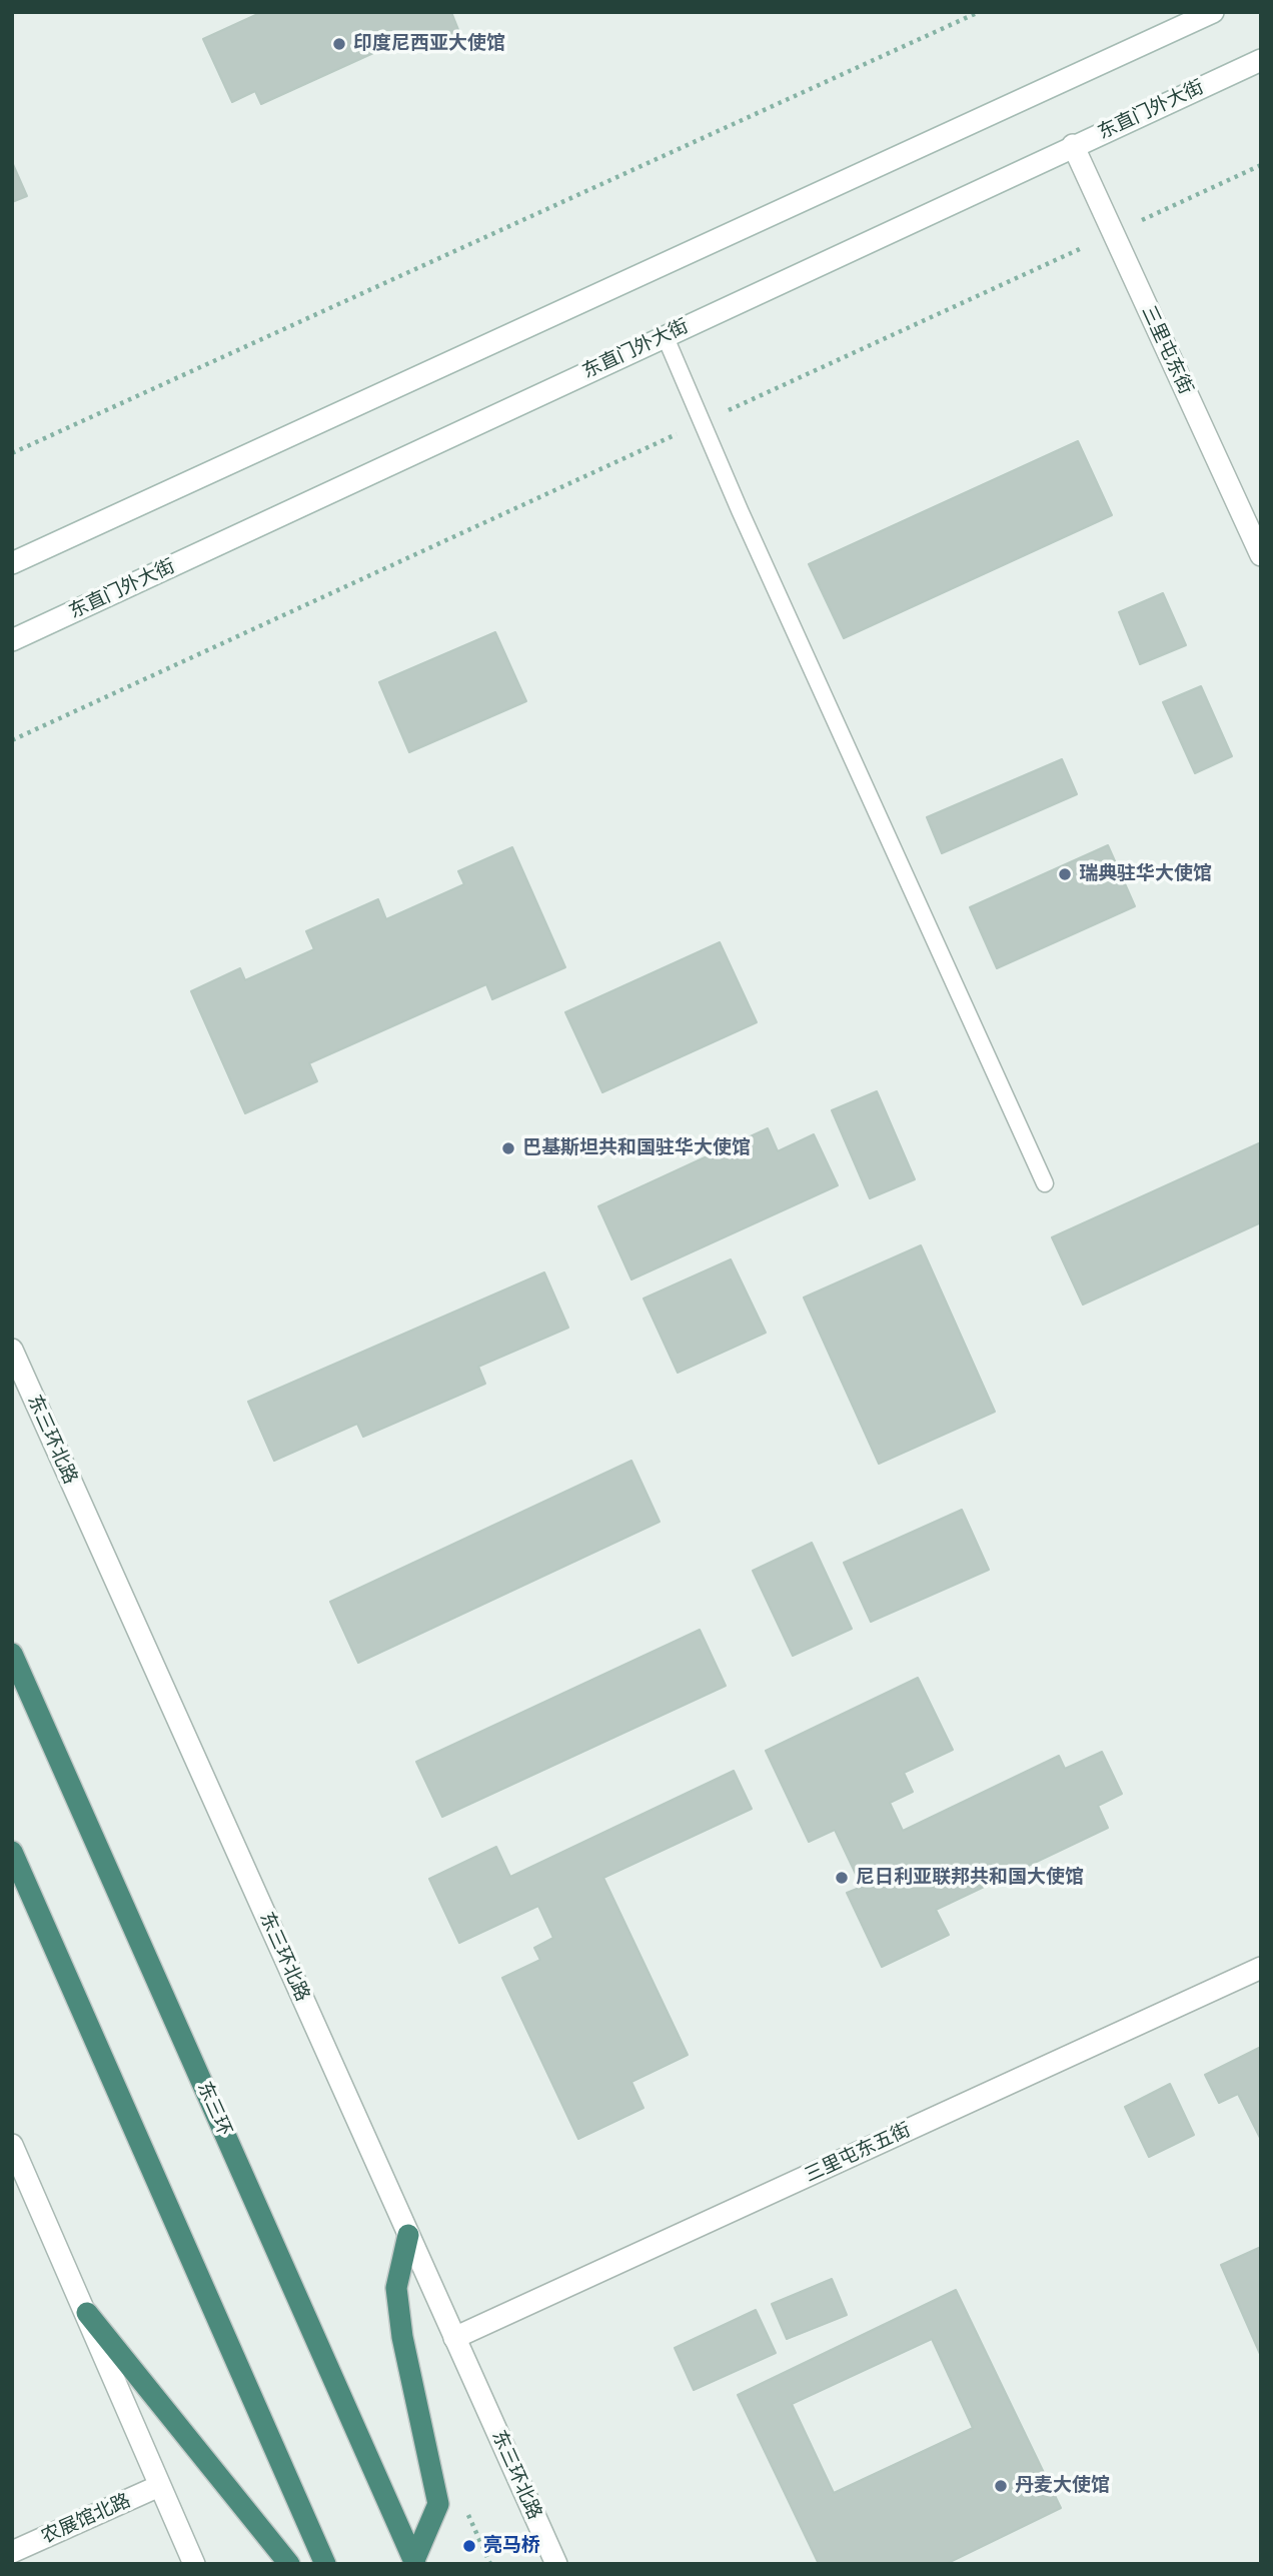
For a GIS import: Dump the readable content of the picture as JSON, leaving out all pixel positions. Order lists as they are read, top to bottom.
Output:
{
  "streets": {
    "highway": ["东三环"],
    "street": [
      "东直门外大街",
      "三里屯东街",
      "东三环北路",
      "三里屯东五街",
      "农展馆北路"
    ]
  },
  "crossings": [
    ["东直门外大街", "三里屯东街"],
    ["东三环北路", "三里屯东五街"]
  ],
  "places": [
    "印度尼西亚大使馆",
    "瑞典驻华大使馆",
    "巴基斯坦共和国驻华大使馆",
    "尼日利亚联邦共和国大使馆",
    "丹麦大使馆",
    "亮马桥"
  ]
}
